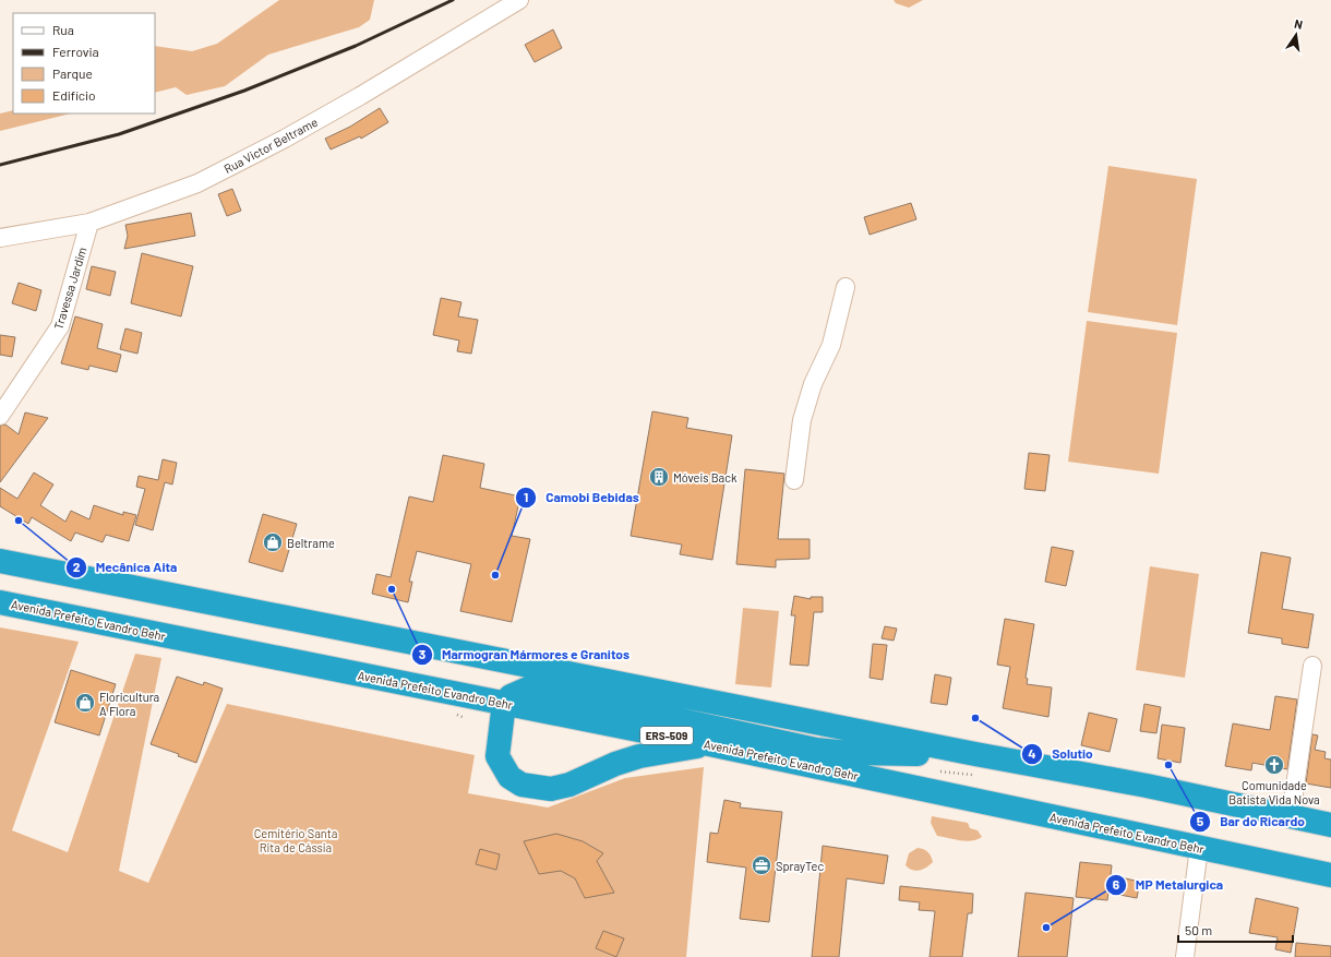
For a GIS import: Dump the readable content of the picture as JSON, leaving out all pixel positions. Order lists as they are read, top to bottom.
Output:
{
  "streets": {
    "highway": ["Avenida Prefeito Evandro Behr", "ERS-509"],
    "street": ["Rua Victor Beltrame", "Travessa Jardim"]
  },
  "crossings": [
    ["Rua Victor Beltrame", "Travessa Jardim"]
  ],
  "parks": ["Cemitério Santa Rita de Cássia"],
  "places": {
    "building": ["Móveis Back"],
    "other": [
      "Mecânica Aita",
      "Camobi Bebidas",
      "Marmogran Mármores e Granitos",
      "Solutio",
      "Bar do Ricardo",
      "MP Metalurgica"
    ],
    "shop": ["Beltrame", "Floricultura A Flora"],
    "church": ["Comunidade Batista Vida Nova"],
    "office": ["SprayTec"]
  },
  "legend": [
    "Rua",
    "Ferrovia",
    "Parque",
    "Edifício"
  ],
  "scale_bar": "50 m",
  "north": "top"
}
